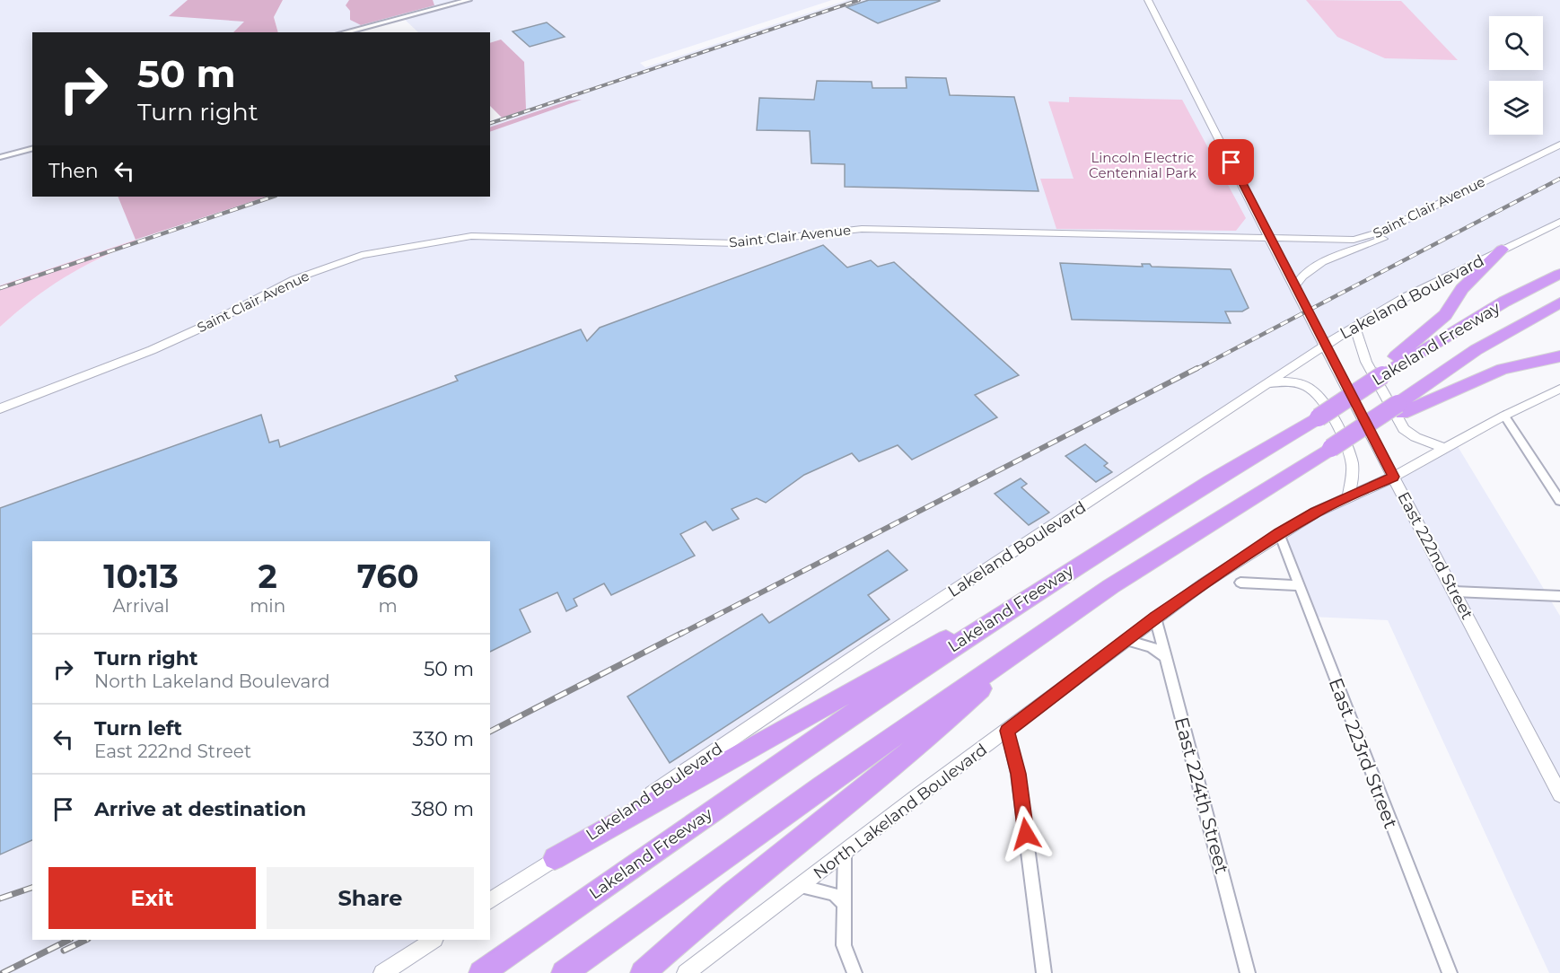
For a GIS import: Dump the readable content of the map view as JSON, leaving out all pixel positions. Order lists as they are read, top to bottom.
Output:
{
  "streets": {
    "highway": ["Lakeland Freeway"],
    "street": [
      "Saint Clair Avenue",
      "Lakeland Boulevard",
      "East 222nd Street",
      "East 223rd Street",
      "East 224th Street",
      "North Lakeland Boulevard"
    ]
  },
  "crossings": [
    ["Saint Clair Avenue", "East 222nd Street"],
    ["Lakeland Boulevard", "East 222nd Street"],
    ["East 222nd Street", "North Lakeland Boulevard"],
    ["East 223rd Street", "North Lakeland Boulevard"],
    ["East 224th Street", "North Lakeland Boulevard"]
  ],
  "parks": ["Lincoln Electric Centennial Park"],
  "page": {
    "turn": ["50 m", "Turn right"],
    "then": "Then",
    "eta": [
      "10:13",
      "Arrival",
      "2",
      "min",
      "760",
      "m"
    ],
    "list": [
      {
        "name": "Turn right",
        "note": "North Lakeland Boulevard",
        "value": "50 m"
      },
      {
        "name": "Turn left",
        "note": "East 222nd Street",
        "value": "330 m"
      },
      {
        "name": "Arrive at destination",
        "value": "380 m"
      }
    ],
    "buttons": ["Exit", "Share"]
  }
}
